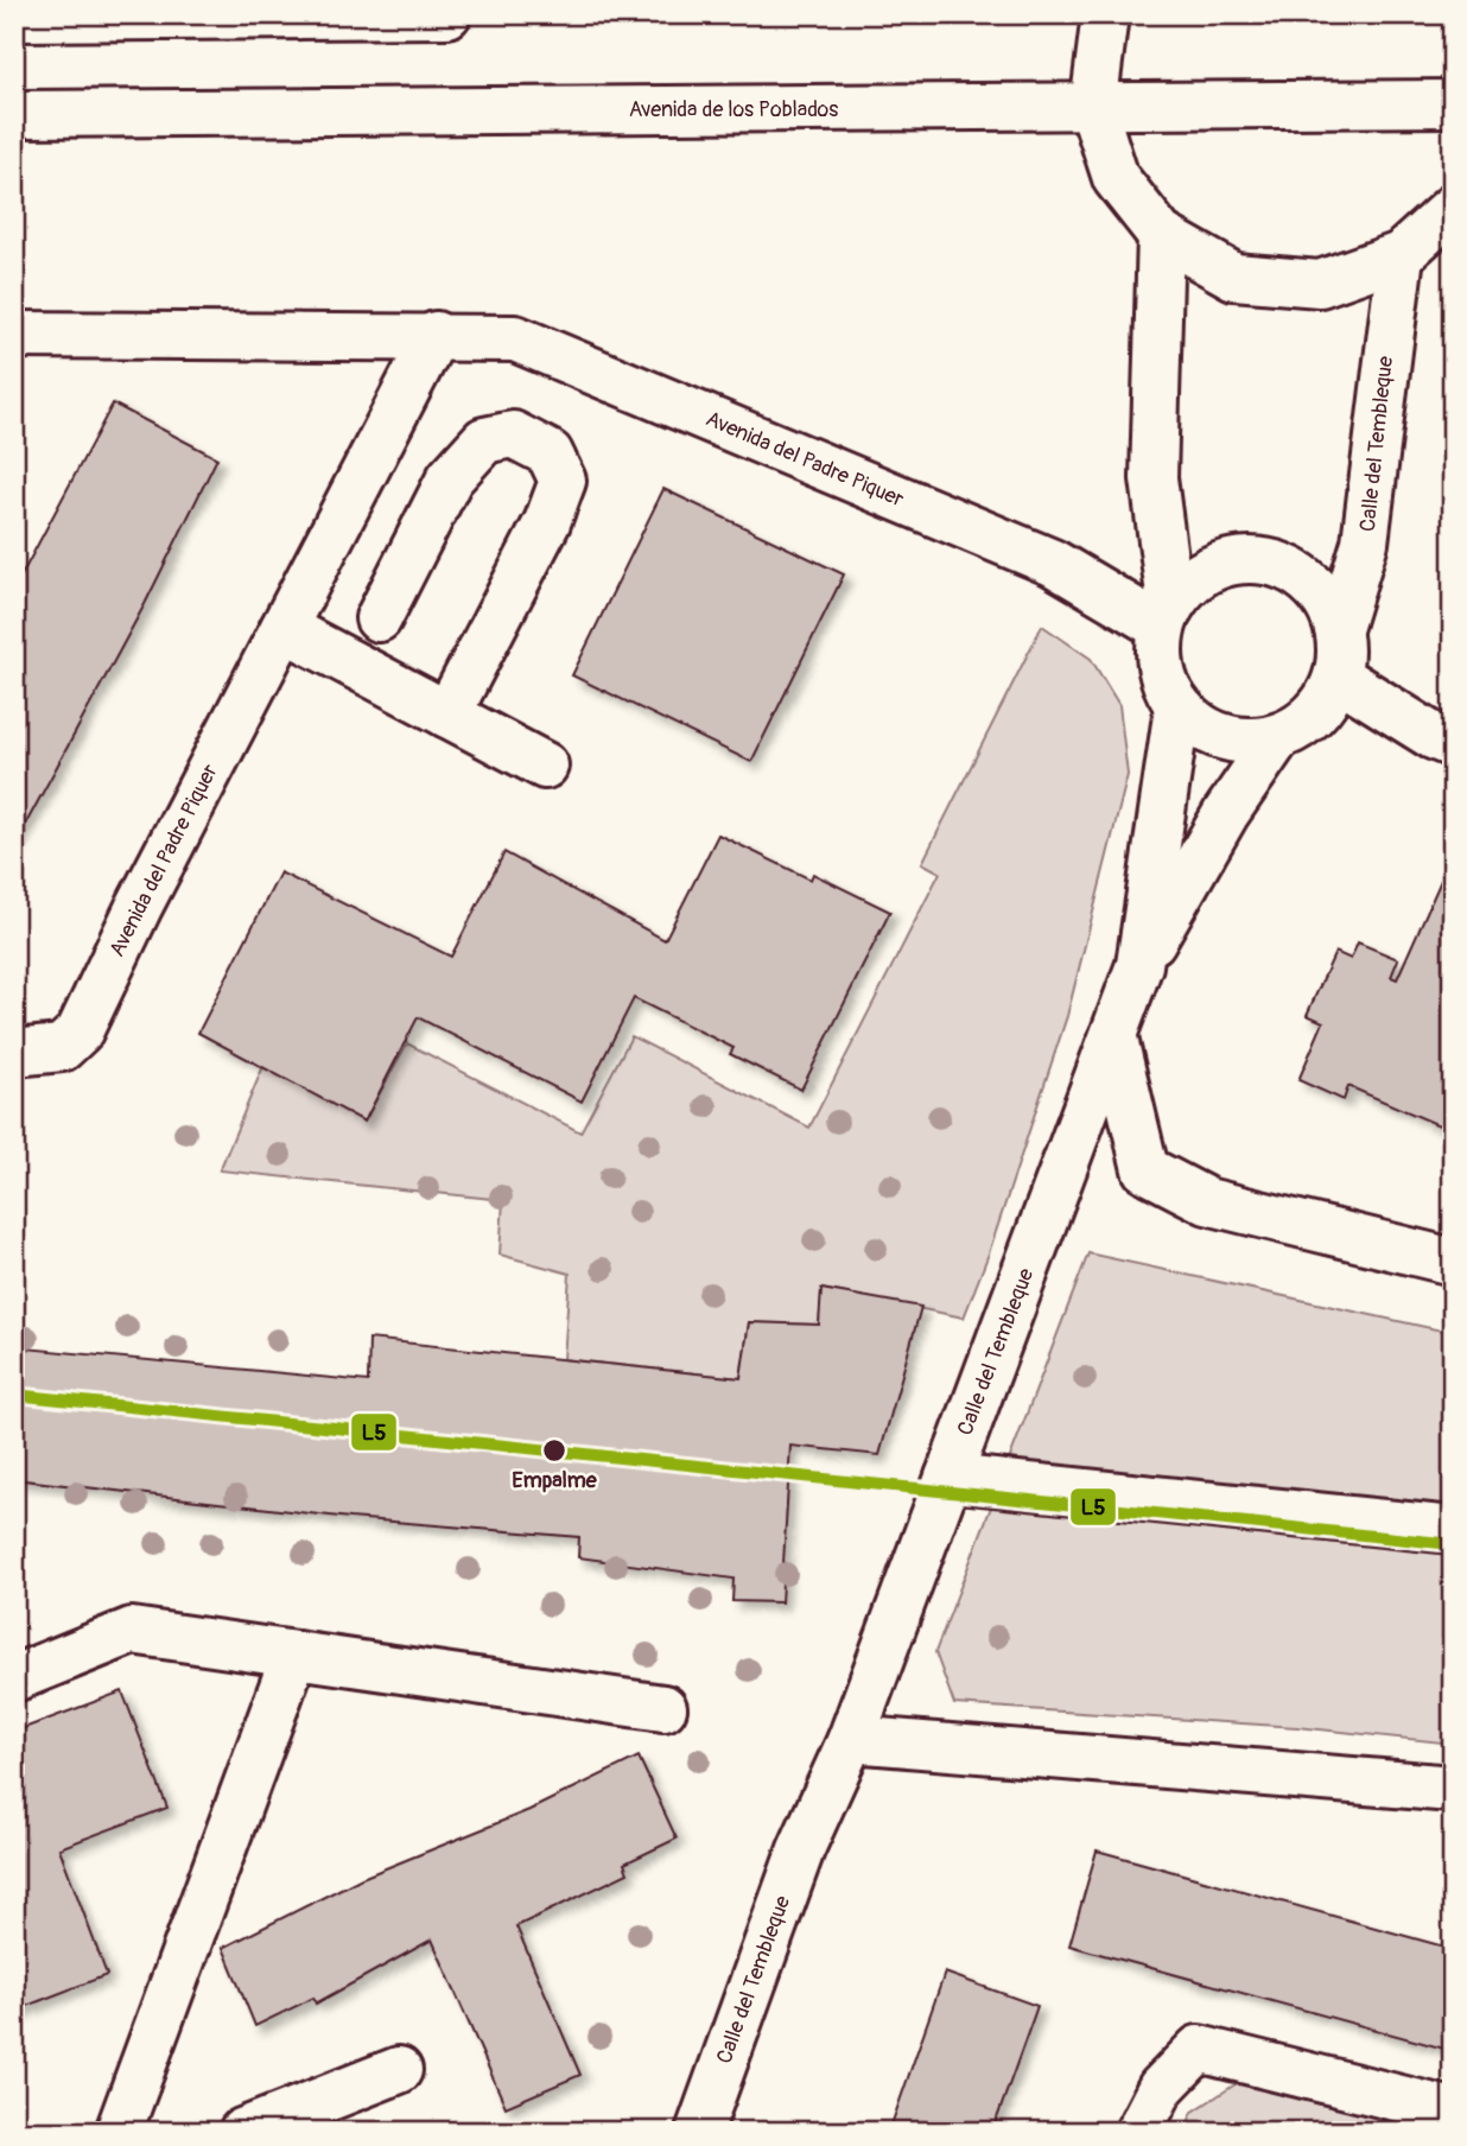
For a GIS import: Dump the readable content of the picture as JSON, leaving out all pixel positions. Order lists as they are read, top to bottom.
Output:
{
  "streets": {
    "street": ["Avenida de los Poblados", "Calle del Tembleque", "Avenida del Padre Piquer"]
  },
  "crossings": [
    ["Calle del Tembleque", "Avenida del Padre Piquer"]
  ],
  "places": ["Empalme"],
  "lines": ["transit line L5"]
}
